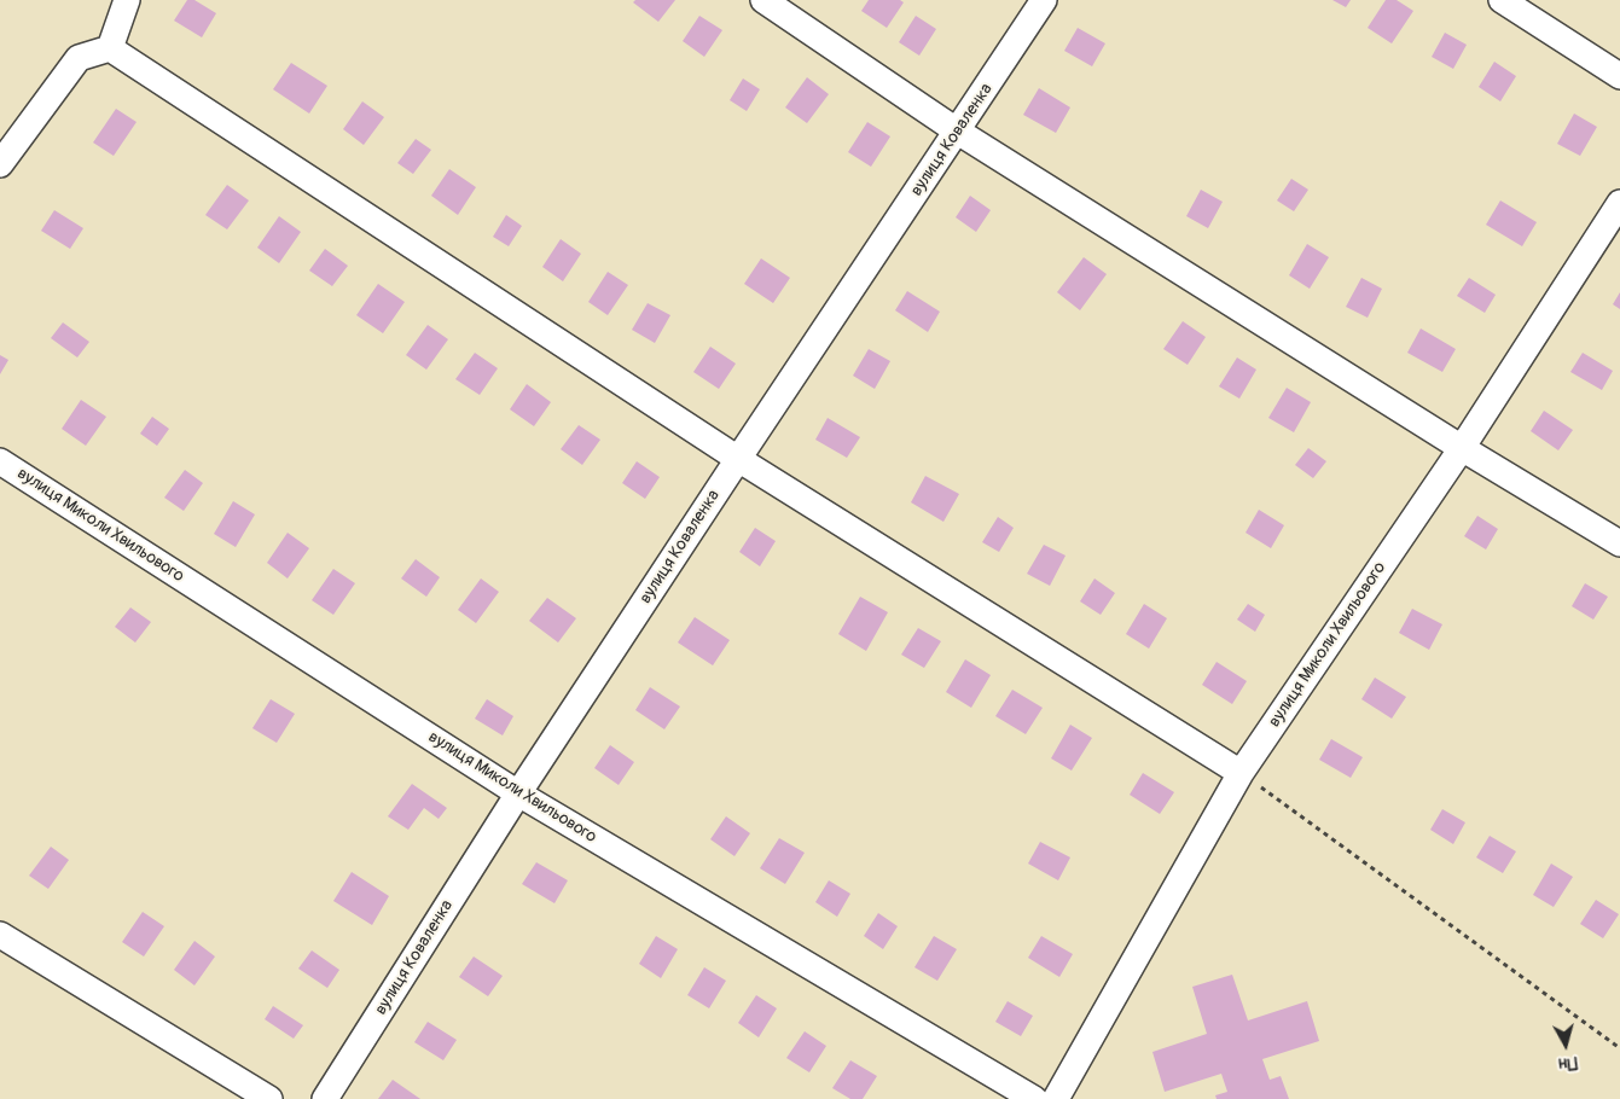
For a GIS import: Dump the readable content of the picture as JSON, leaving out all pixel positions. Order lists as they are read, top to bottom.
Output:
{
  "streets": {
    "street": ["вулиця Коваленка", "вулиця Миколи Хвильового"]
  },
  "crossings": [
    ["вулиця Коваленка", "вулиця Миколи Хвильового"]
  ],
  "north": "bottom"
}
